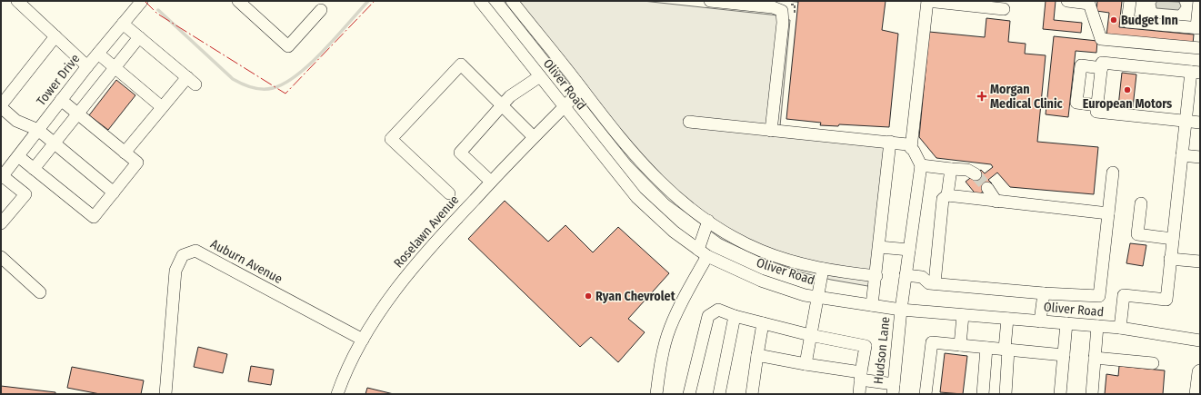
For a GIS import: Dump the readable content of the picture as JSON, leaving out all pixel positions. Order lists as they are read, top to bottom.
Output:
{
  "streets": {
    "street": [
      "Tower Drive",
      "Oliver Road",
      "Roselawn Avenue",
      "Auburn Avenue",
      "Hudson Lane"
    ]
  },
  "crossings": [
    ["Oliver Road", "Roselawn Avenue"],
    ["Oliver Road", "Hudson Lane"],
    ["Roselawn Avenue", "Auburn Avenue"]
  ],
  "places": {
    "other": ["Budget Inn", "European Motors", "Ryan Chevrolet"],
    "health": ["Morgan Medical Clinic"]
  }
}
